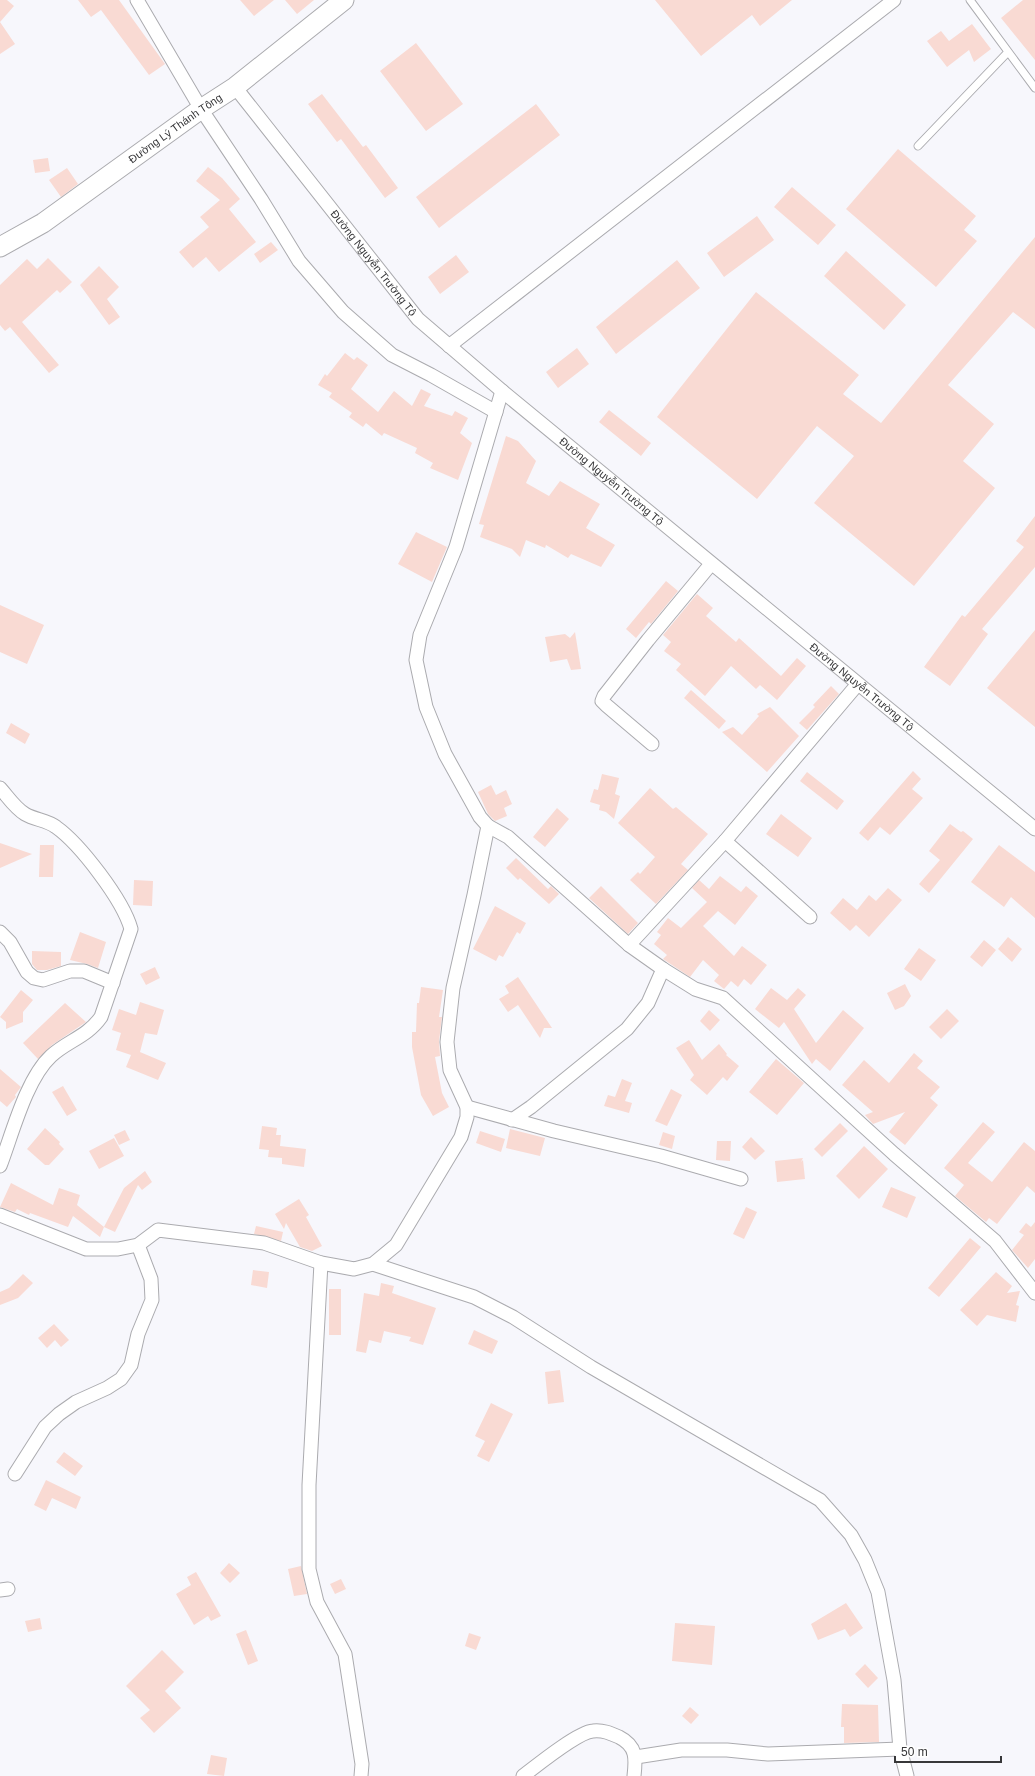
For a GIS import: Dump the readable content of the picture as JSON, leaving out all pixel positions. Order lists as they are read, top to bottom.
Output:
{
  "streets": {
    "street": ["Đường Lý Thánh Tông", "Đường Nguyễn Trường Tộ"]
  },
  "crossings": [
    ["Đường Lý Thánh Tông", "Đường Nguyễn Trường Tộ"]
  ],
  "scale_bar": "50 m"
}
